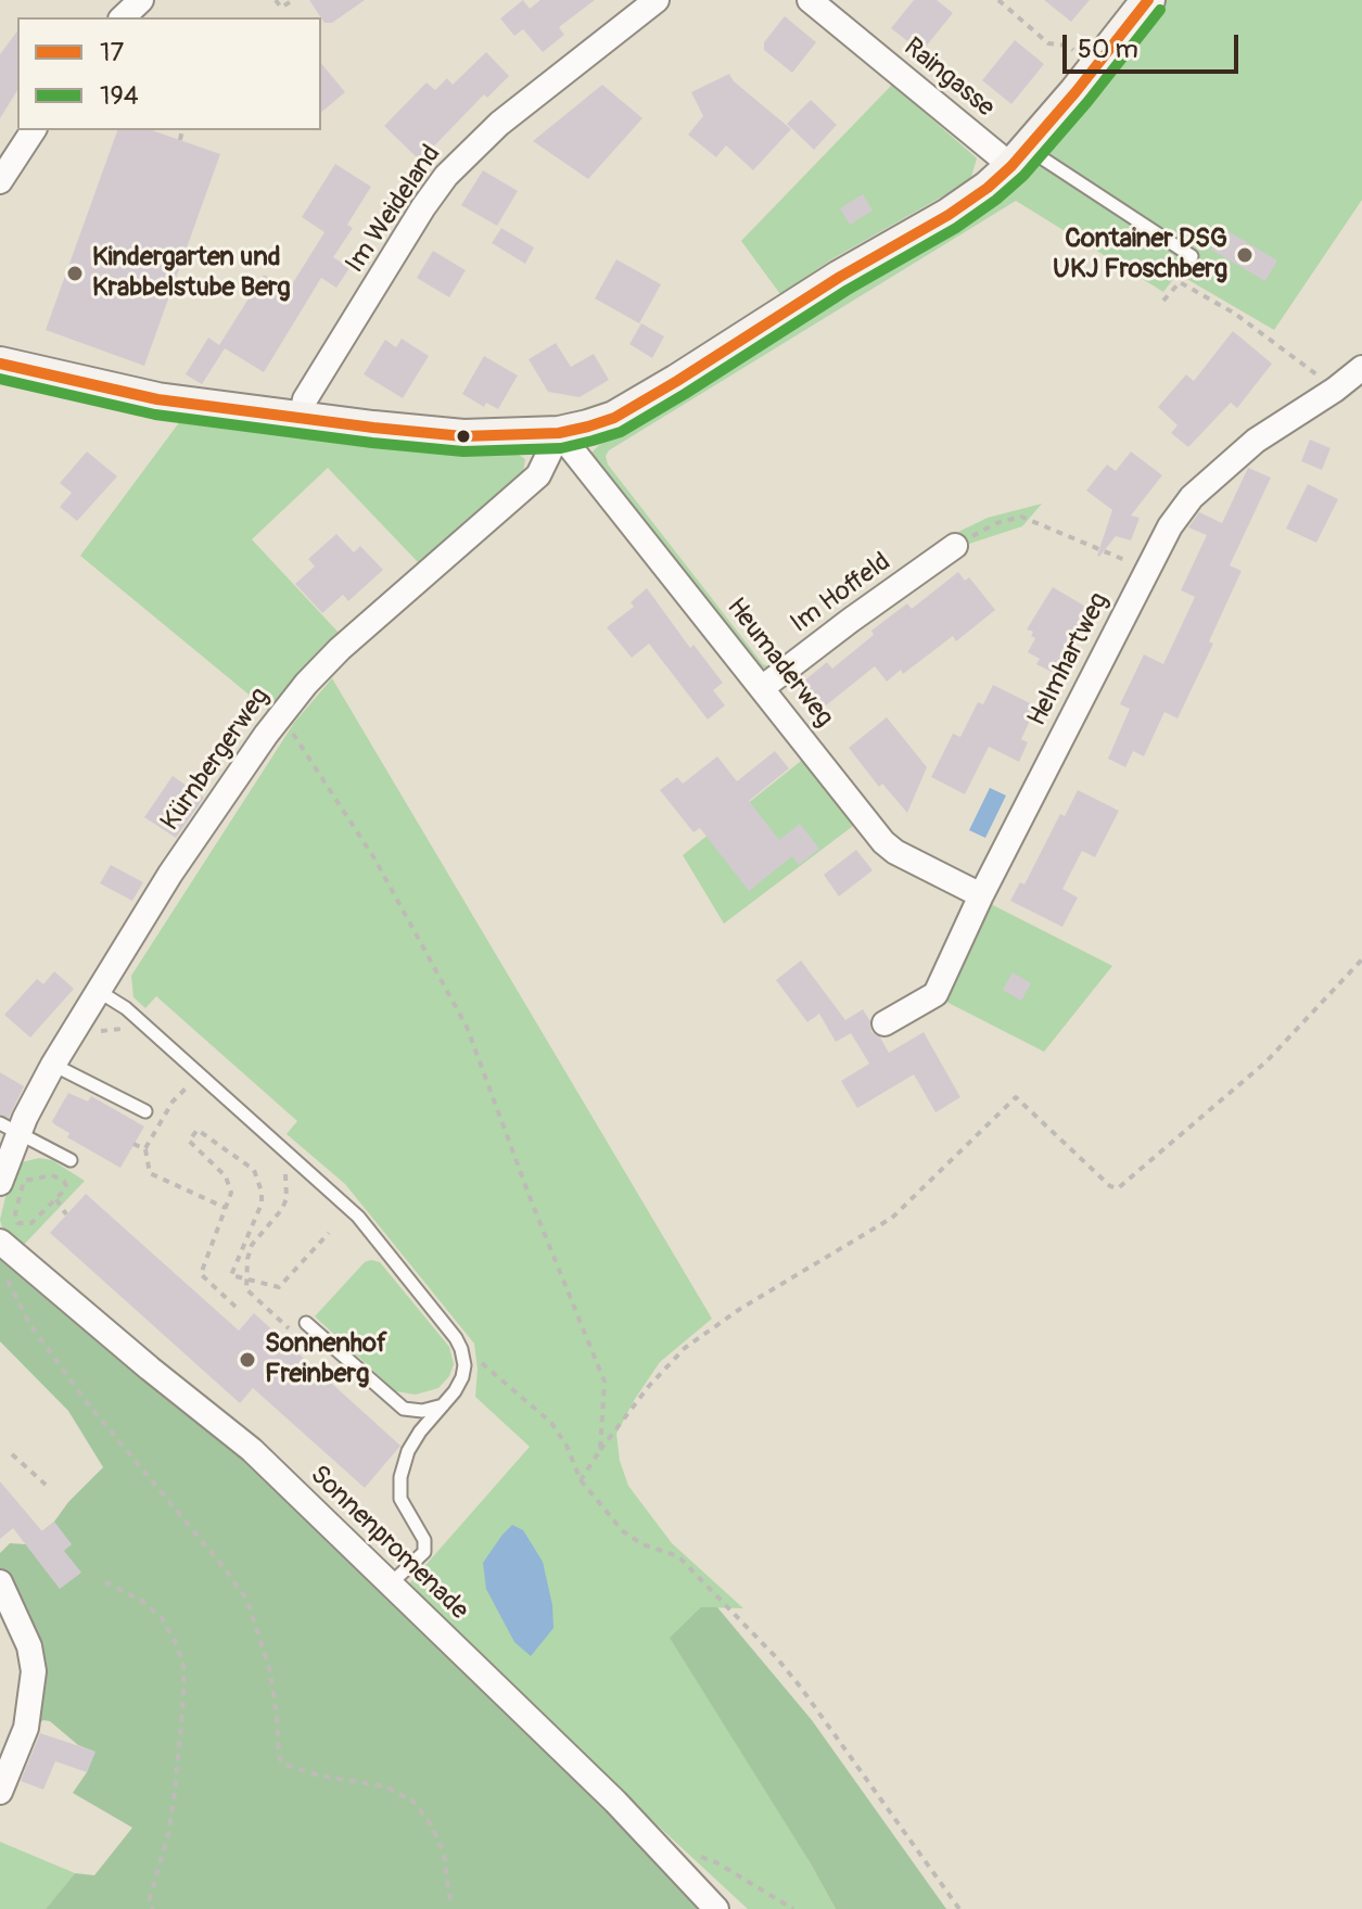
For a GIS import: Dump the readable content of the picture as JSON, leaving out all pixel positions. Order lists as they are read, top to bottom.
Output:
{
  "streets": {
    "street": [
      "Raingasse",
      "Im Weideland",
      "Im Hoffeld",
      "Helmhartweg",
      "Heumaderweg",
      "Kürnbergerweg",
      "Sonnenpromenade"
    ]
  },
  "crossings": [
    ["Im Hoffeld", "Heumaderweg"],
    ["Helmhartweg", "Heumaderweg"],
    ["Heumaderweg", "Kürnbergerweg"]
  ],
  "places": ["Container DSG UKJ Froschberg", "Kindergarten und Krabbelstube Berg", "Sonnenhof Freinberg"],
  "lines": ["transit line 17", "transit line 194"],
  "legend": ["17", "194"],
  "scale_bar": "50 m"
}
